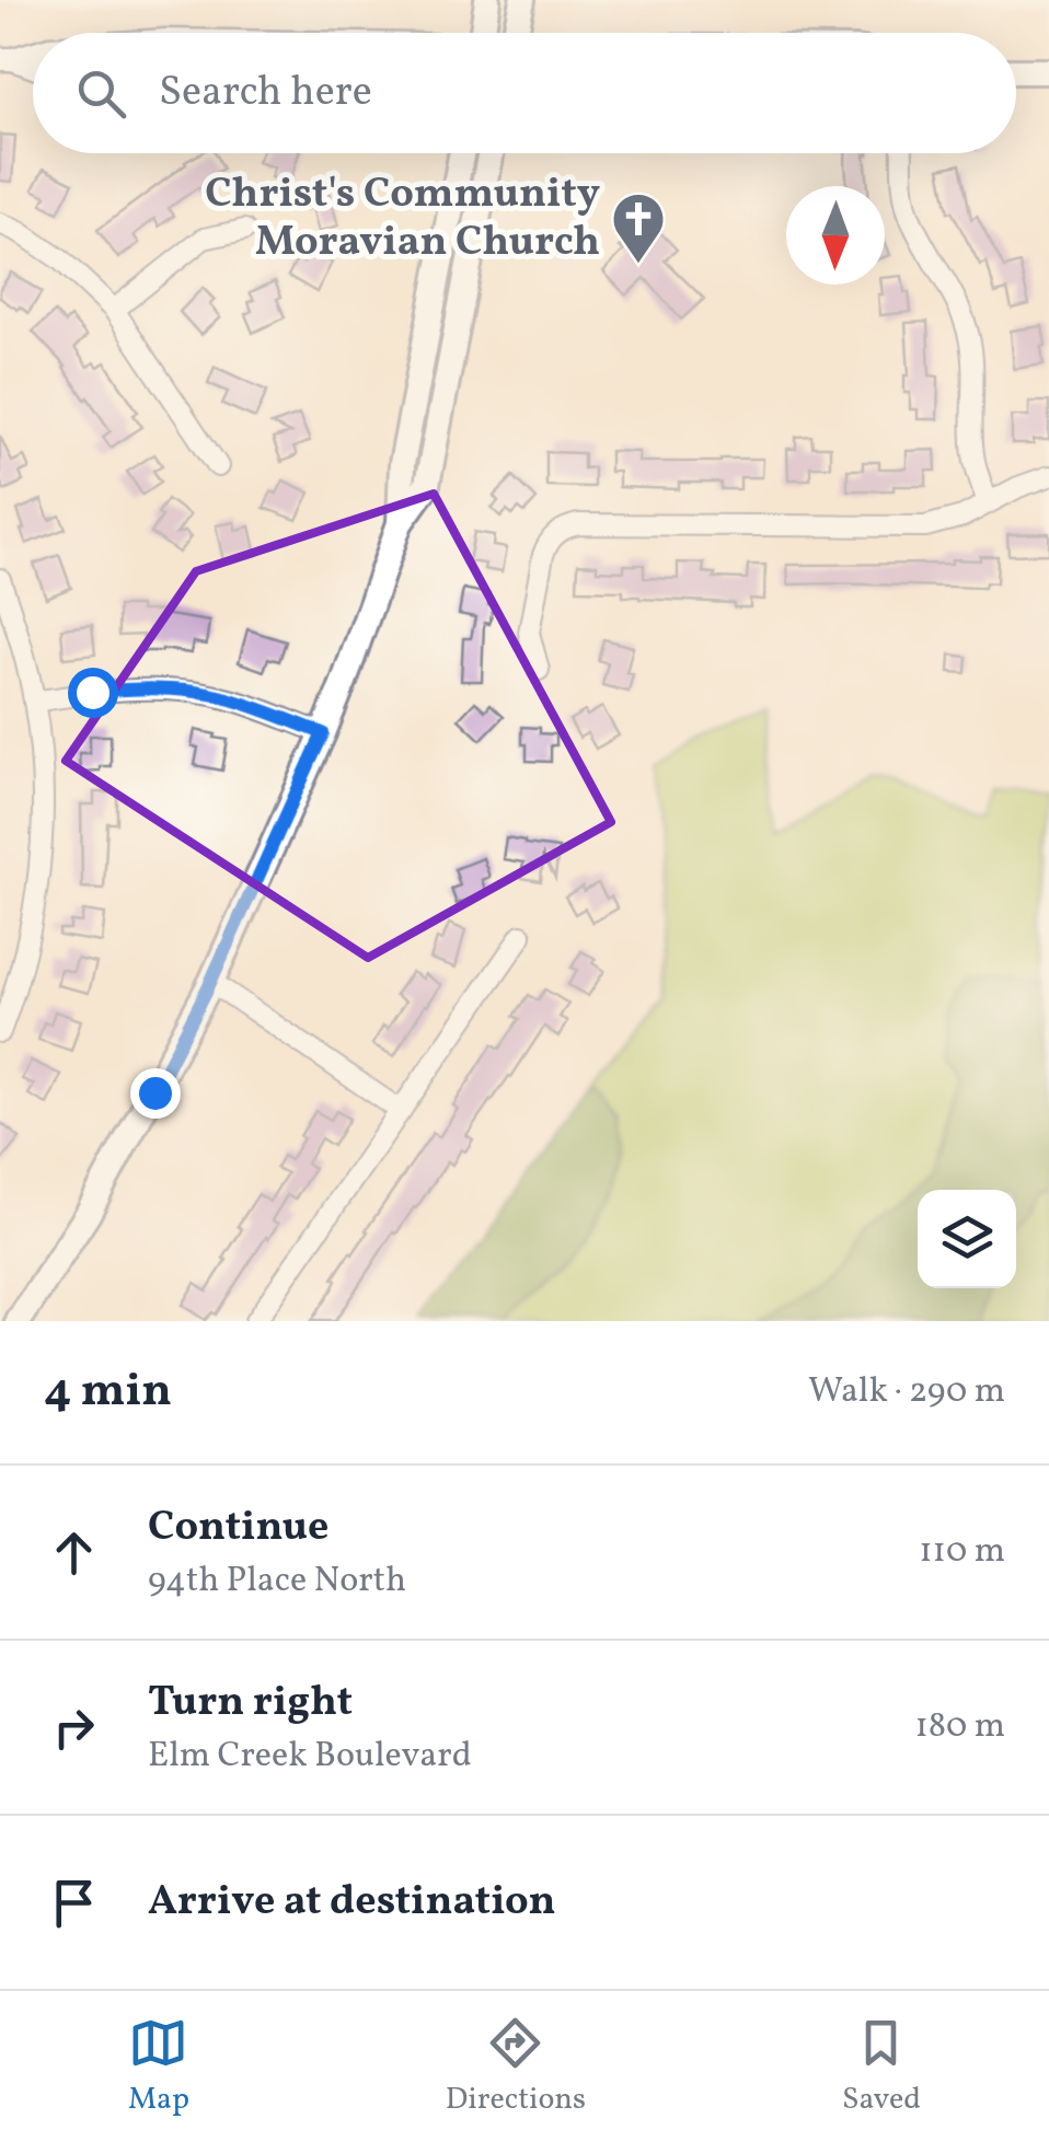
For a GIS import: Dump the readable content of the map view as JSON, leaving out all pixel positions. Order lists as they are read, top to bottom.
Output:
{
  "places": {
    "church": ["Christ's Community Moravian Church"]
  },
  "north": "bottom",
  "page": {
    "search": "Search here",
    "heading": ["4 min", "Walk · 290 m"],
    "list": [
      ["Continue", "94th Place North", "110 m"],
      ["Turn right", "Elm Creek Boulevard", "180 m"],
      "Arrive at destination"
    ],
    "nav": ["Map", "Directions", "Saved"]
  }
}
